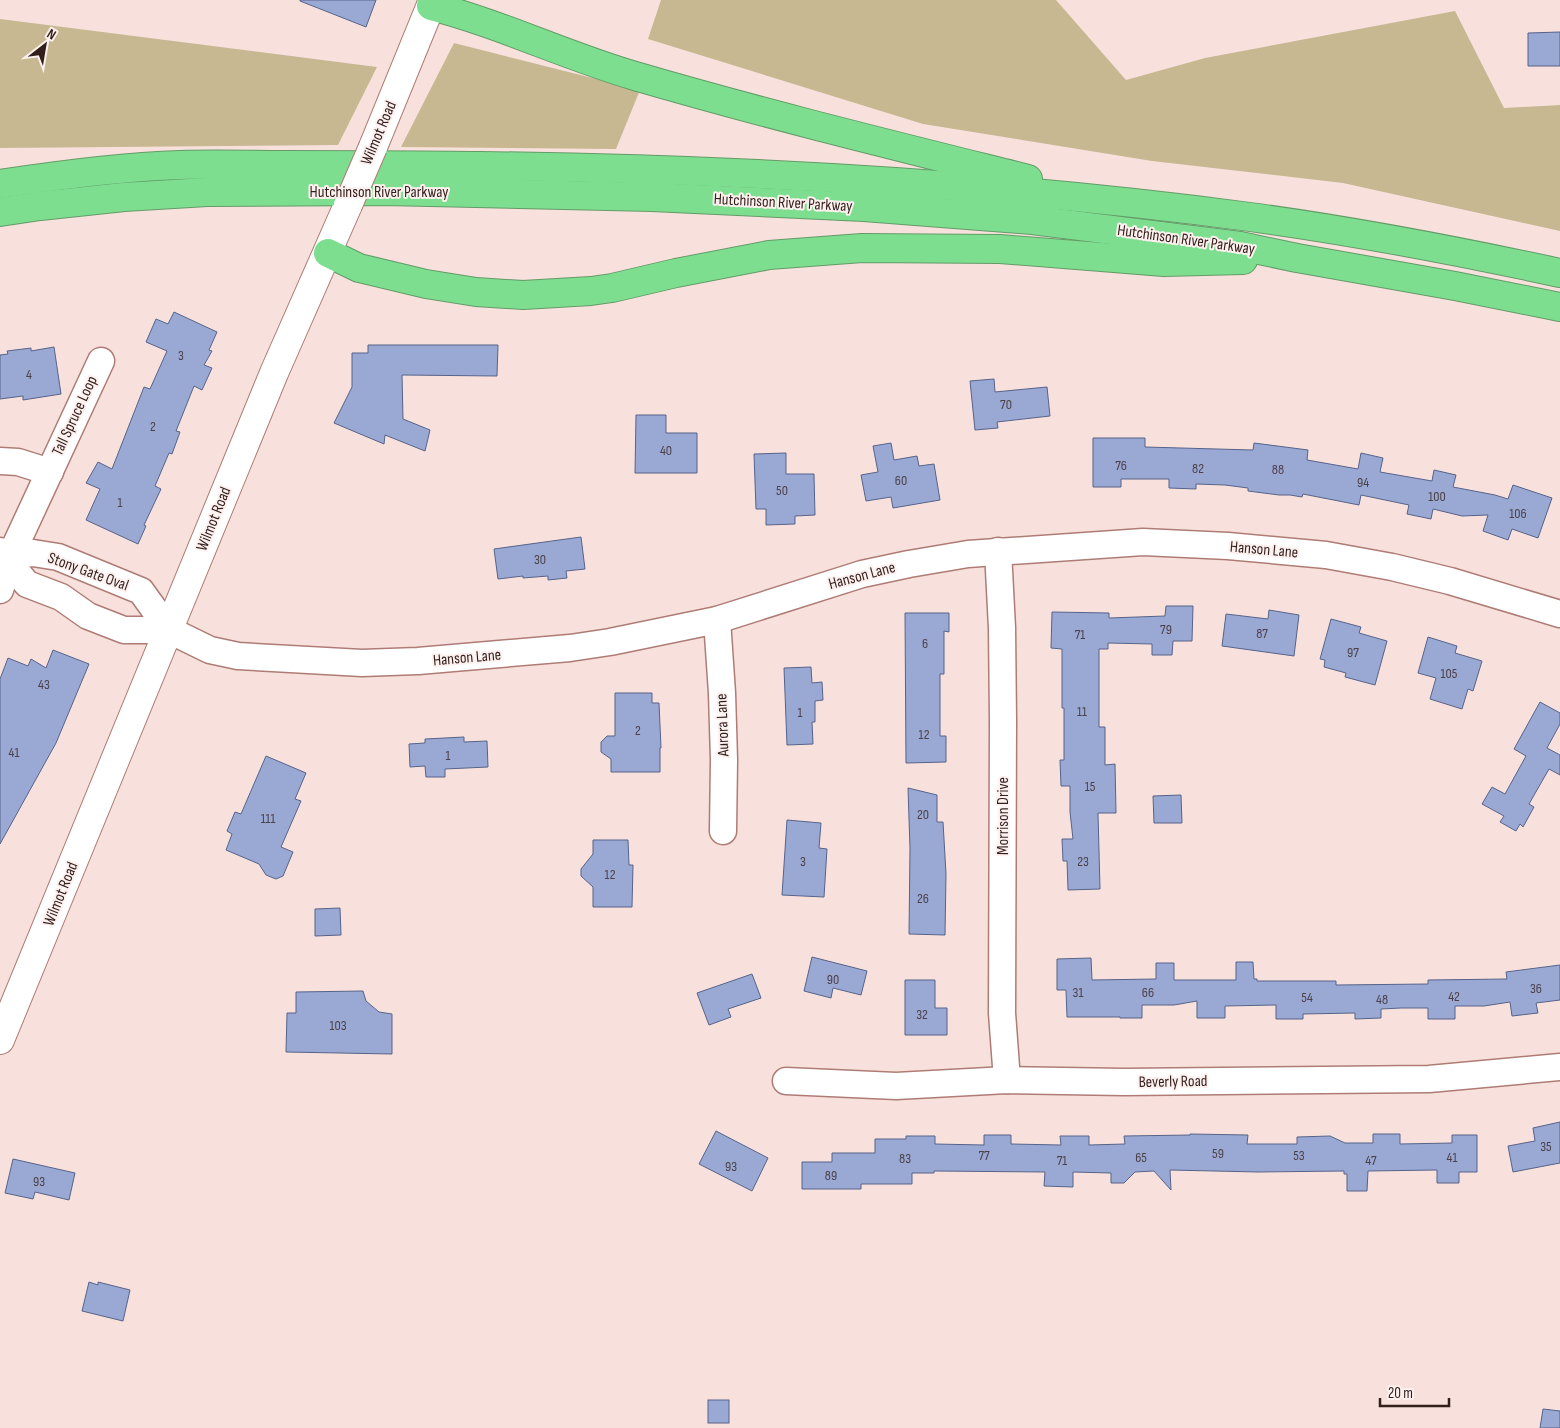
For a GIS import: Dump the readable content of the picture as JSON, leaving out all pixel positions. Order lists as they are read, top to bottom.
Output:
{
  "streets": {
    "highway": ["Hutchinson River Parkway"],
    "street": [
      "Wilmot Road",
      "Tall Spruce Loop",
      "Hanson Lane",
      "Stony Gate Oval",
      "Aurora Lane",
      "Morrison Drive",
      "Beverly Road"
    ]
  },
  "crossings": [
    ["Wilmot Road", "Hanson Lane"],
    ["Wilmot Road", "Stony Gate Oval"],
    ["Tall Spruce Loop", "Stony Gate Oval"],
    ["Hanson Lane", "Stony Gate Oval"],
    ["Hanson Lane", "Aurora Lane"],
    ["Hanson Lane", "Morrison Drive"],
    ["Morrison Drive", "Beverly Road"]
  ],
  "house_numbers": [
    "3",
    "4",
    "70",
    "2",
    "40",
    "76",
    "82",
    "88",
    "60",
    "94",
    "50",
    "100",
    "1",
    "106",
    "30",
    "79",
    "87",
    "71",
    "6",
    "97",
    "105",
    "43",
    "11",
    "1",
    "2",
    "12",
    "41",
    "1",
    "15",
    "20",
    "111",
    "3",
    "23",
    "12",
    "26",
    "90",
    "36",
    "31",
    "66",
    "42",
    "54",
    "48",
    "32",
    "103",
    "35",
    "59",
    "77",
    "53",
    "65",
    "41",
    "83",
    "71",
    "47",
    "93",
    "89",
    "93"
  ],
  "scale_bar": "20 m",
  "north": "top right"
}
